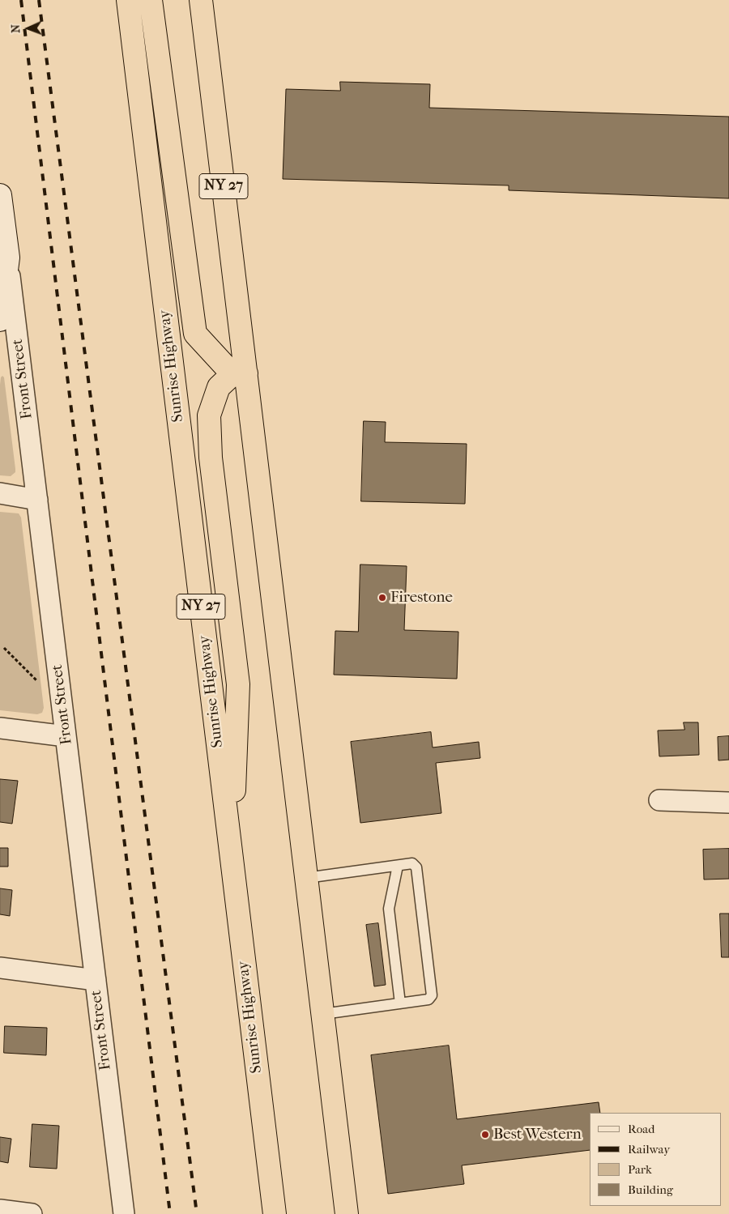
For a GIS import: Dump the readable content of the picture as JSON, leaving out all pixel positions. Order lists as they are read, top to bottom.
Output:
{
  "streets": {
    "highway": ["NY 27", "Sunrise Highway"],
    "street": ["Front Street"]
  },
  "places": ["Firestone", "Best Western"],
  "legend": [
    "Road",
    "Railway",
    "Park",
    "Building"
  ],
  "north": "left"
}
